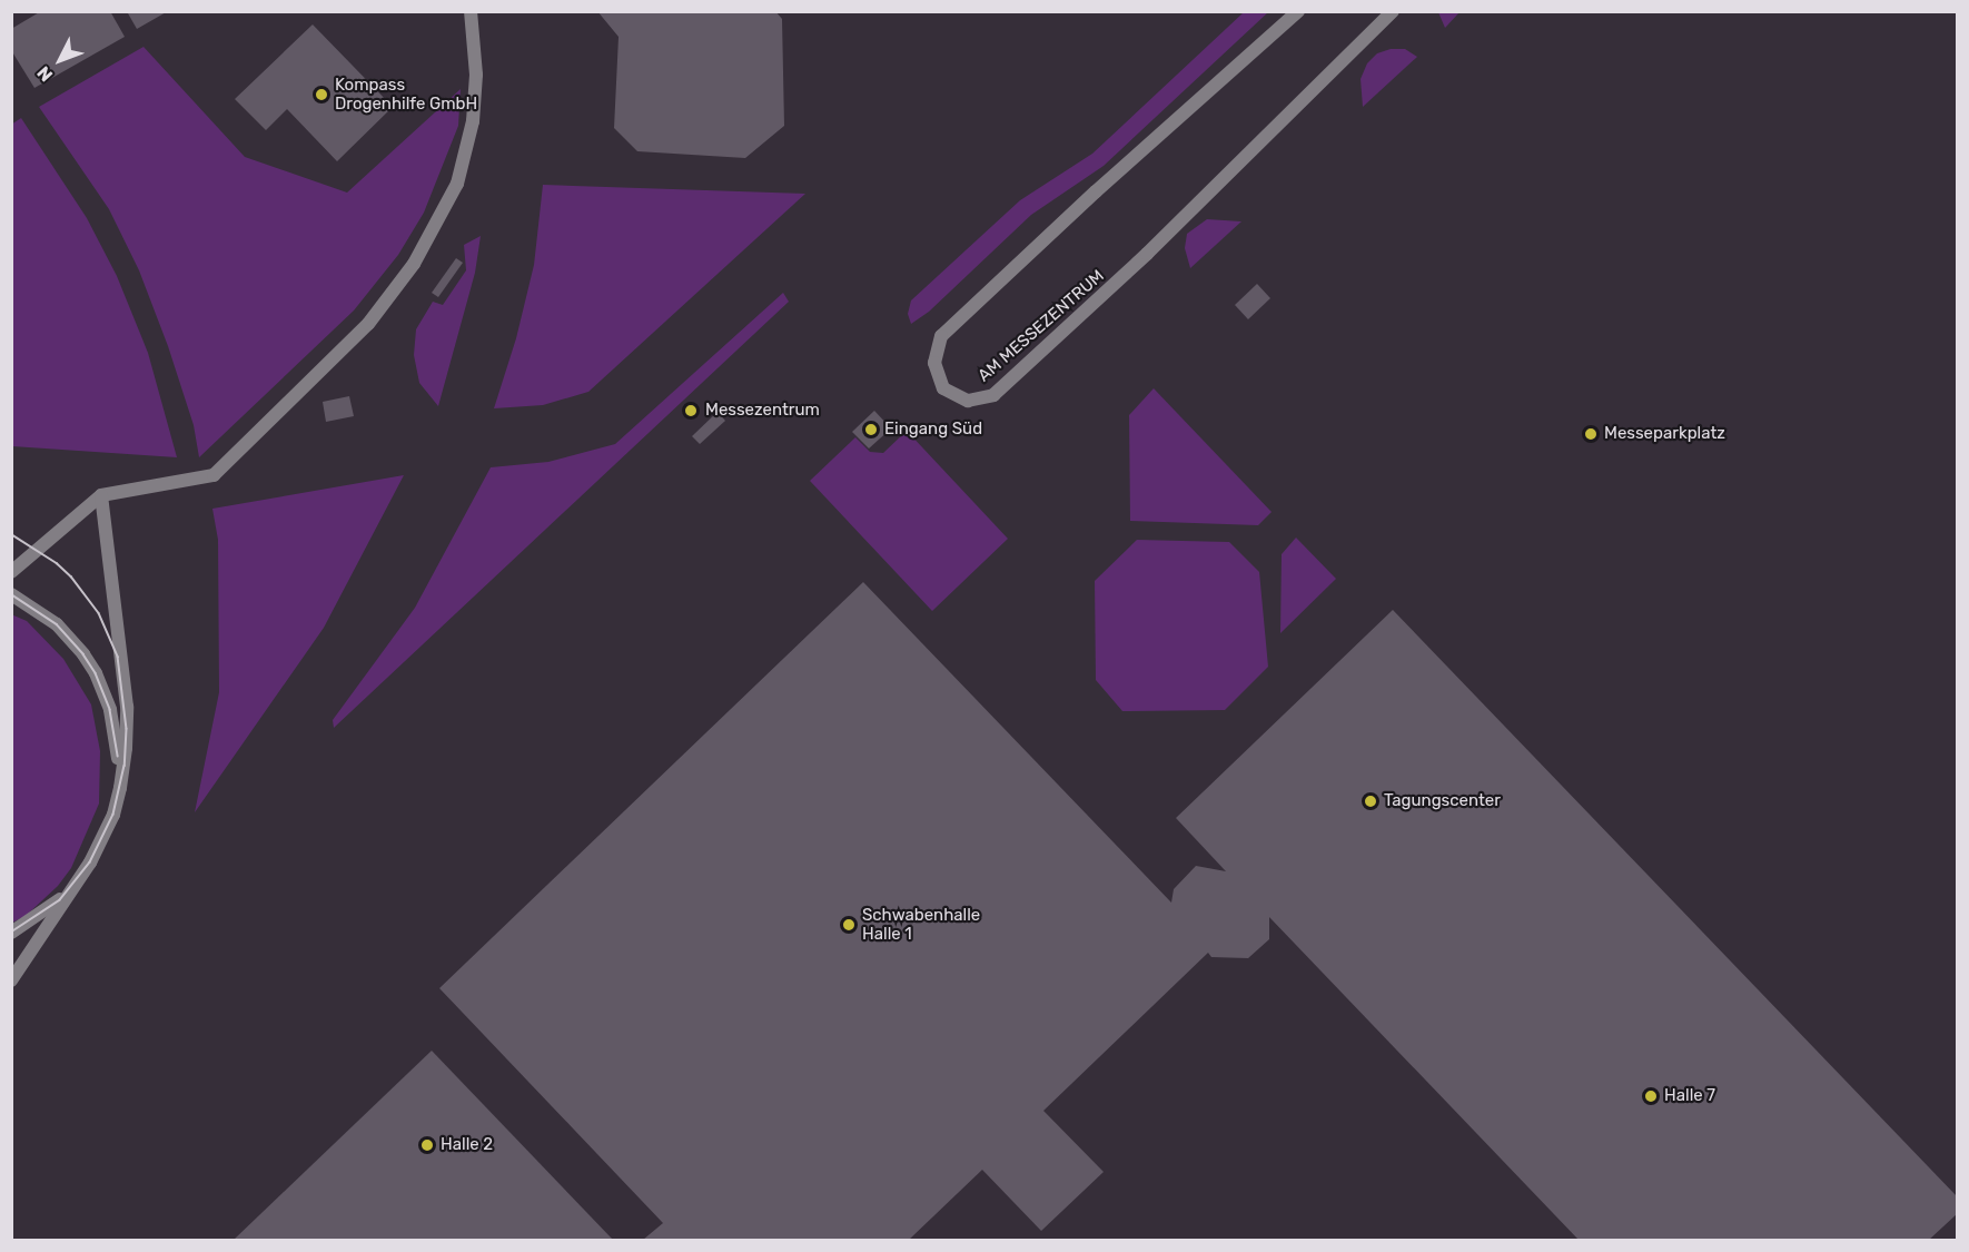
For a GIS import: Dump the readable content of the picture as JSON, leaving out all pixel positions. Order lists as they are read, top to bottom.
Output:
{
  "streets": {
    "street": ["AM MESSEZENTRUM"]
  },
  "places": [
    "Kompass Drogenhilfe GmbH",
    "Messezentrum",
    "Eingang Süd",
    "Messeparkplatz",
    "Tagungscenter",
    "Schwabenhalle Halle 1",
    "Halle 7",
    "Halle 2"
  ],
  "north": "bottom left"
}
